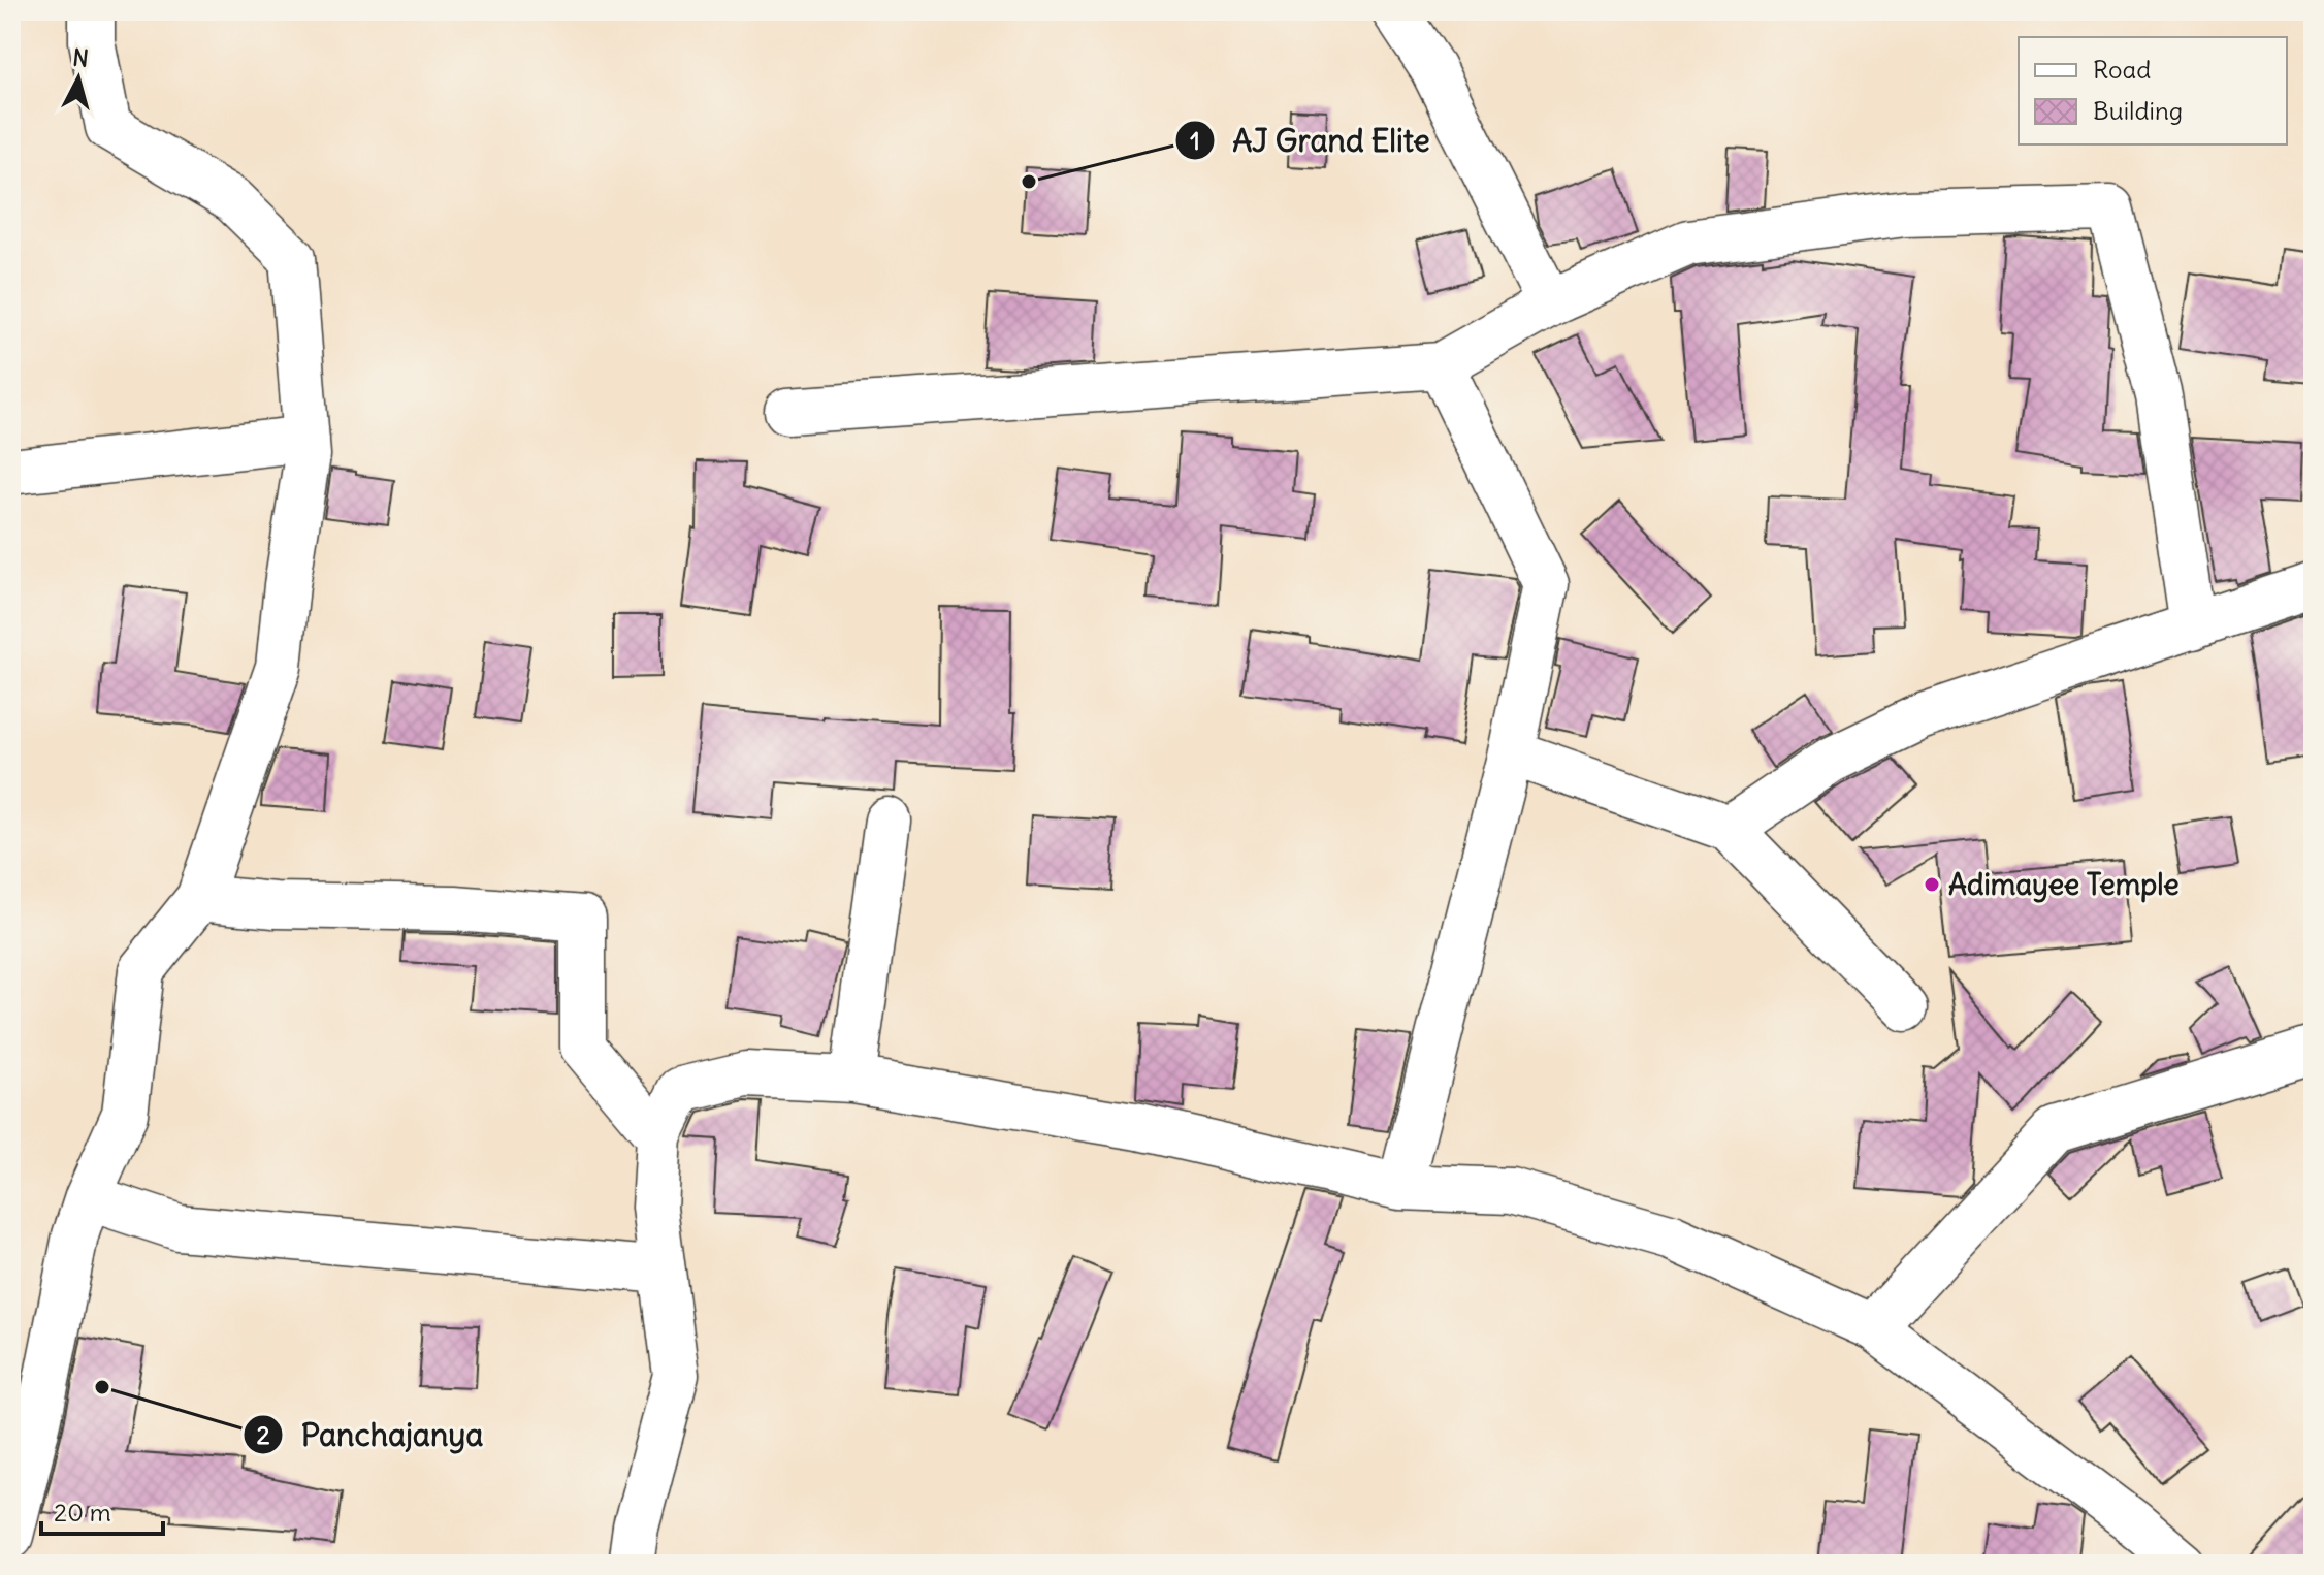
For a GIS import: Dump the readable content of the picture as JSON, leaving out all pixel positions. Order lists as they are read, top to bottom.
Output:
{
  "places": ["AJ Grand Elite", "Adimayee Temple", "Panchajanya"],
  "legend": ["Road", "Building"],
  "scale_bar": "20 m",
  "north": "top"
}
